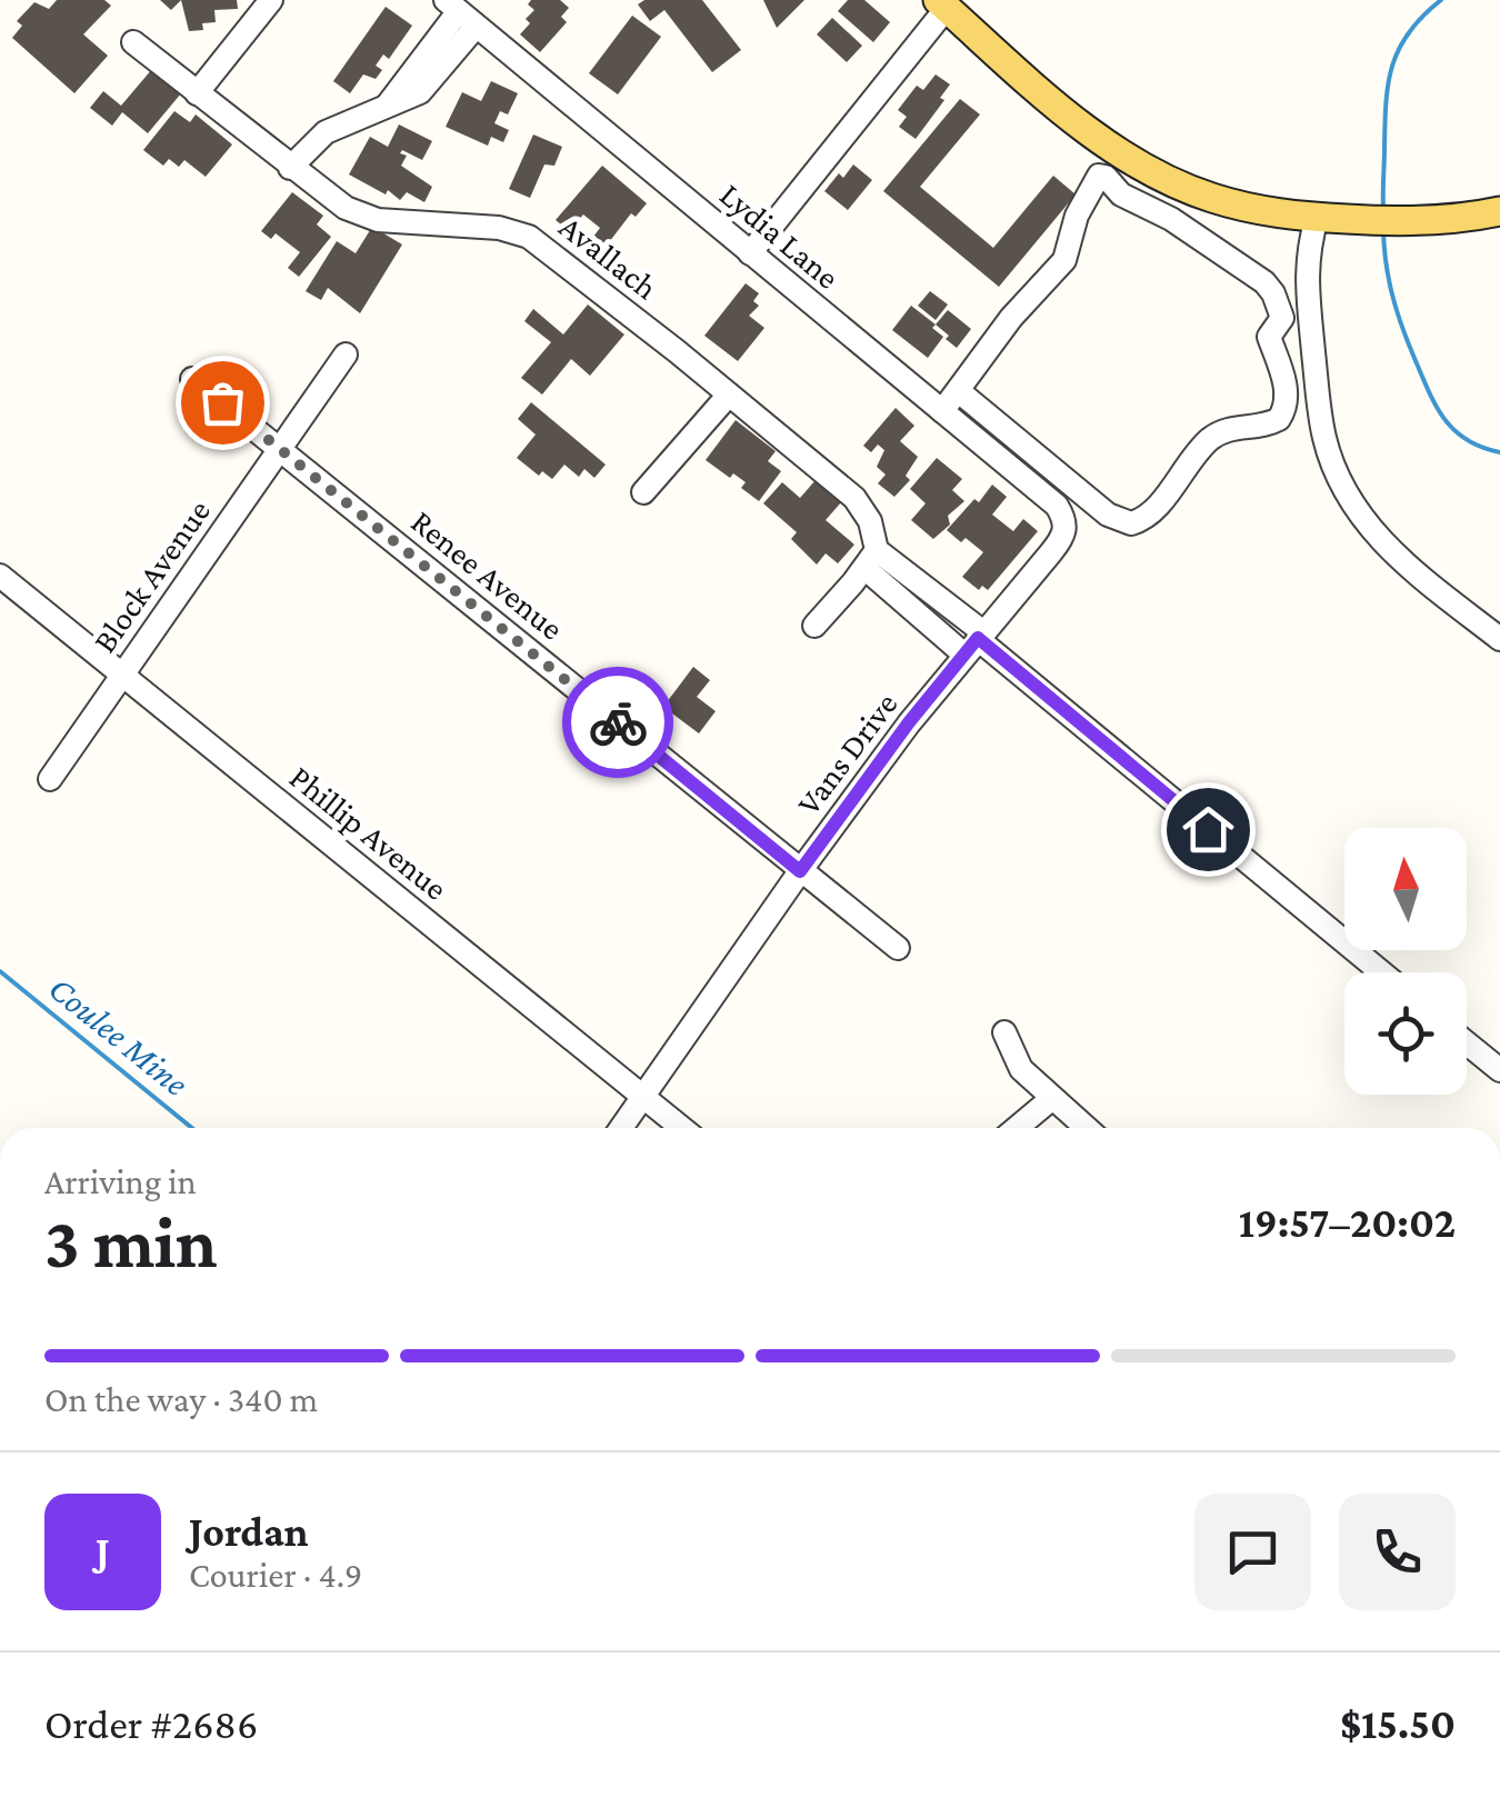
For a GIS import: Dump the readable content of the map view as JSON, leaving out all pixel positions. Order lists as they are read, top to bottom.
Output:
{
  "streets": {
    "street": [
      "Lydia Lane",
      "Avallach",
      "Renee Avenue",
      "Block Avenue",
      "Vans Drive",
      "Phillip Avenue"
    ]
  },
  "crossings": [
    ["Lydia Lane", "Vans Drive"],
    ["Avallach", "Vans Drive"],
    ["Renee Avenue", "Block Avenue"],
    ["Renee Avenue", "Vans Drive"],
    ["Block Avenue", "Phillip Avenue"],
    ["Vans Drive", "Phillip Avenue"]
  ],
  "water": ["Coulee Mine"],
  "north": "top",
  "page": {
    "heading": ["3 min", "Arriving in", "19:57–20:02"],
    "panel": [
      "Jordan",
      "Courier · 4.9",
      "Order #2686",
      "$15.50"
    ],
    "bar": "On the way · 340 m",
    "round": "J"
  }
}
